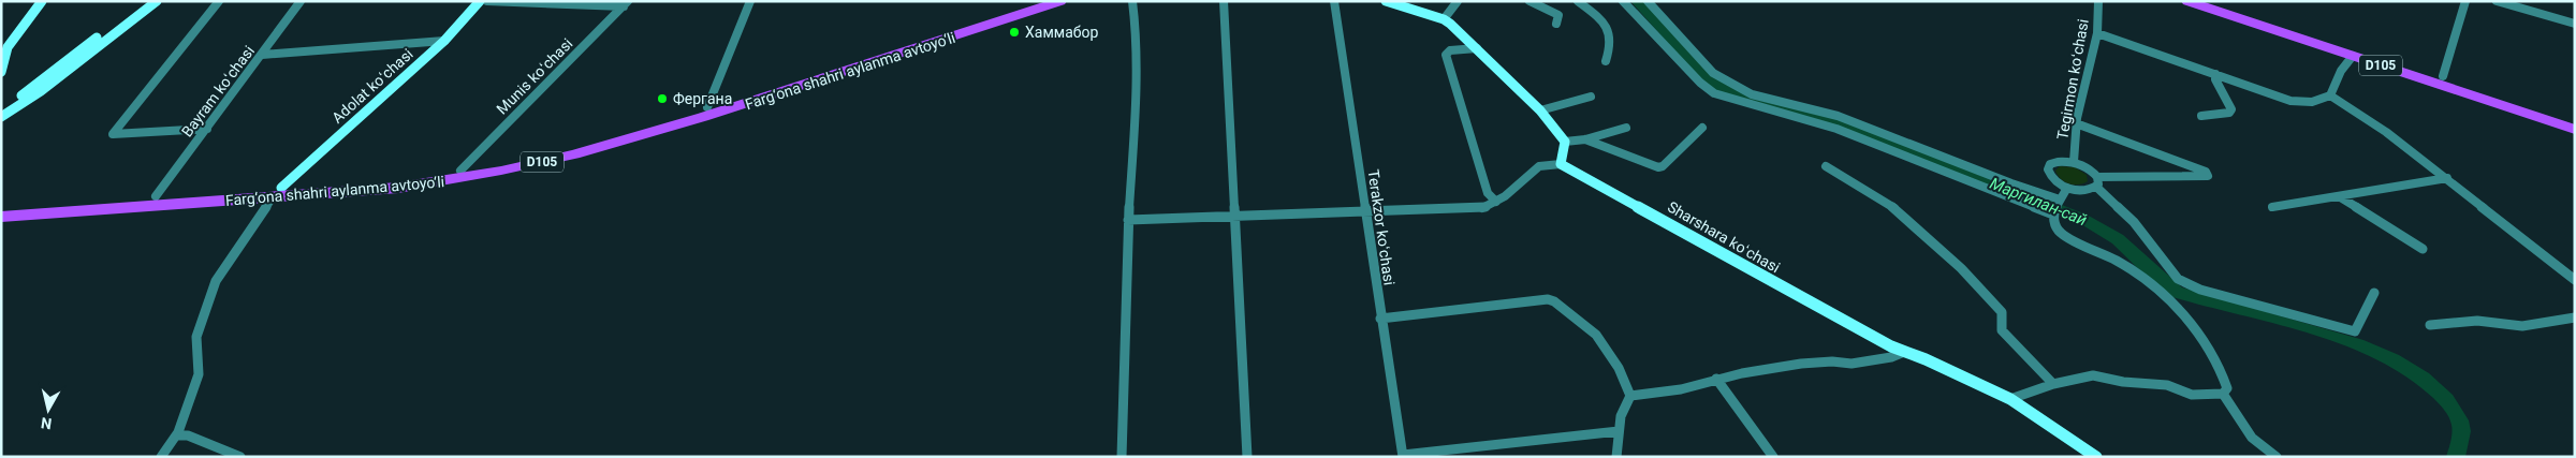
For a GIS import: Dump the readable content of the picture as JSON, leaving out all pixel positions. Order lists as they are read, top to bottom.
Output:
{
  "streets": {
    "highway": ["D105", "Farg‘ona shahri aylanma avtoyo‘li"],
    "street": [
      "Munis koʻchasi",
      "Tegirmon koʻchasi",
      "Adolat koʻchasi",
      "Bayram koʻchasi",
      "Terakzor koʻchasi",
      "Sharshara koʻchasi"
    ]
  },
  "crossings": [
    ["Farg‘ona shahri aylanma avtoyo‘li", "Munis koʻchasi"],
    ["Farg‘ona shahri aylanma avtoyo‘li", "Adolat koʻchasi"],
    ["Farg‘ona shahri aylanma avtoyo‘li", "Bayram koʻchasi"]
  ],
  "water": ["Маргилан-сай"],
  "places": ["Хаммабор", "Фергана"],
  "north": "bottom"
}
